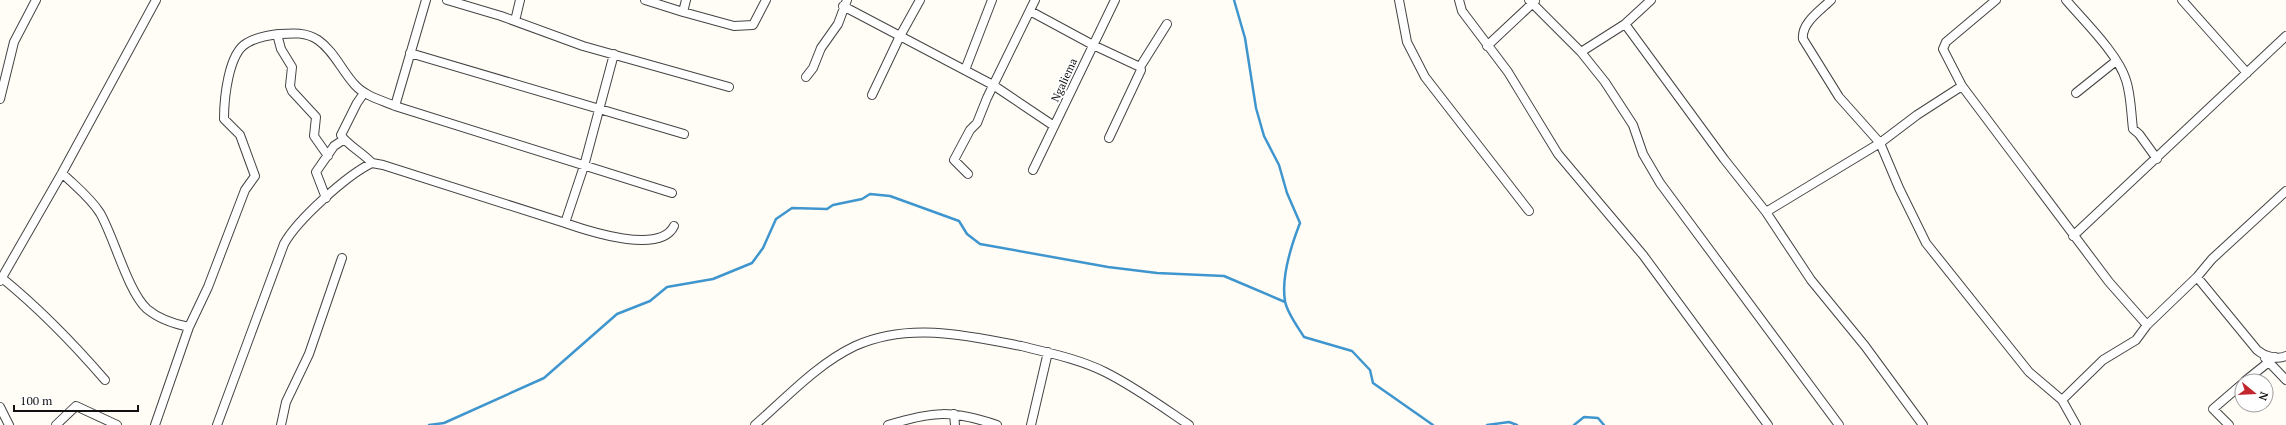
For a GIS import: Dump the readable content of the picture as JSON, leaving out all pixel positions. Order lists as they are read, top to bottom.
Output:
{
  "streets": {
    "street": ["Ngaliema"]
  },
  "scale_bar": "100 m",
  "north": "right"
}
